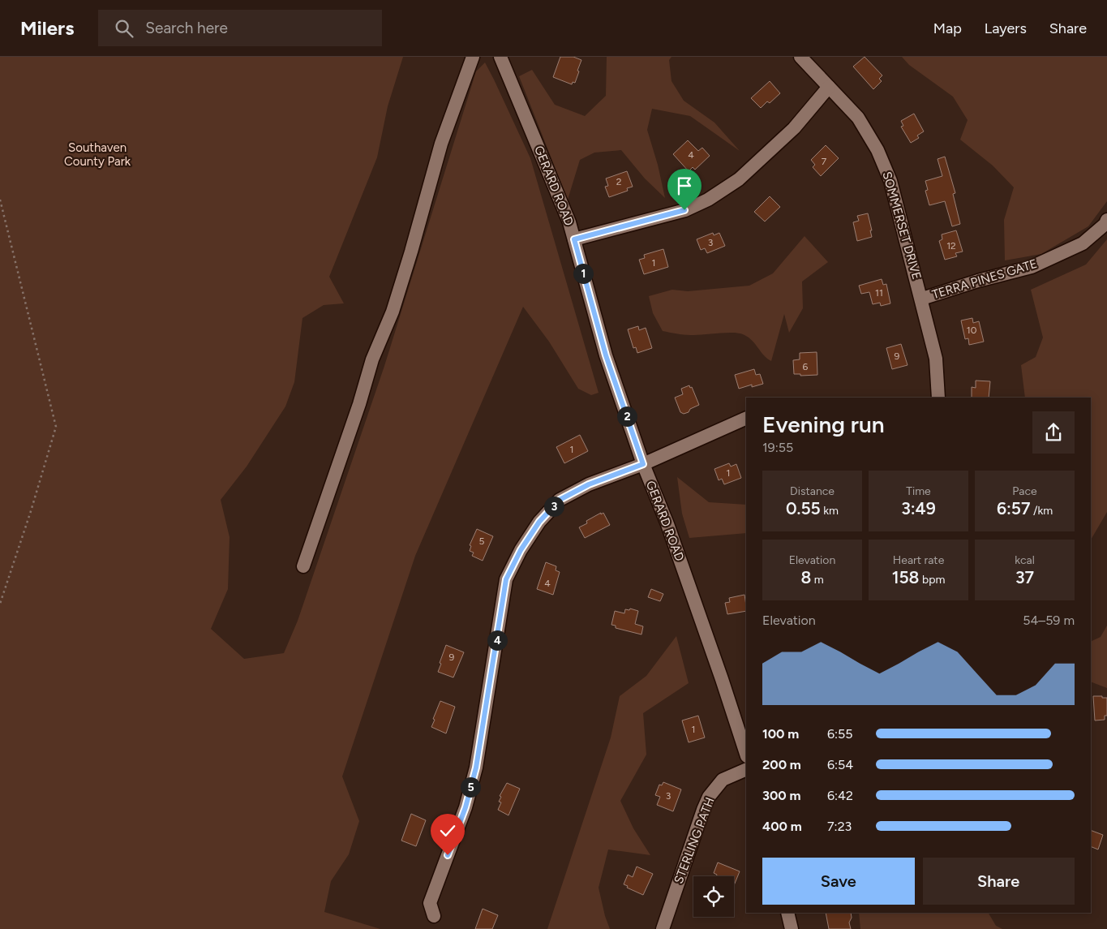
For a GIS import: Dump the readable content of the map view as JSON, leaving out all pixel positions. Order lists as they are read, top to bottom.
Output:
{
  "streets": {
    "street": [
      "GERARD ROAD",
      "SOMMERSET DRIVE",
      "TERRA PINES GATE",
      "STERLING PATH"
    ]
  },
  "crossings": [
    ["SOMMERSET DRIVE", "TERRA PINES GATE"]
  ],
  "parks": ["Southaven County Park"],
  "house_numbers": [
    "4",
    "7",
    "2",
    "3",
    "12",
    "1",
    "11",
    "10",
    "9",
    "6",
    "1",
    "1",
    "5",
    "4",
    "9",
    "1",
    "3"
  ],
  "page": {
    "header": "Milers",
    "search": "Search here",
    "nav": ["Map", "Layers", "Share"],
    "pins": [
      "1",
      "2",
      "3",
      "4",
      "5"
    ],
    "heading": ["Evening run", "19:55"],
    "stats": [
      ["Distance", "0.55 km"],
      ["Time", "3:49"],
      ["Pace", "6:57 /km"],
      ["Elevation", "8 m"],
      ["Heart rate", "158 bpm"],
      ["kcal", "37"]
    ],
    "chart": ["Elevation", "54–59 m"],
    "list": [
      {
        "name": "100 m",
        "note": "6:55"
      },
      {
        "name": "200 m",
        "note": "6:54"
      },
      {
        "name": "300 m",
        "note": "6:42"
      },
      {
        "name": "400 m",
        "note": "7:23"
      }
    ],
    "buttons": ["Save", "Share"]
  }
}
